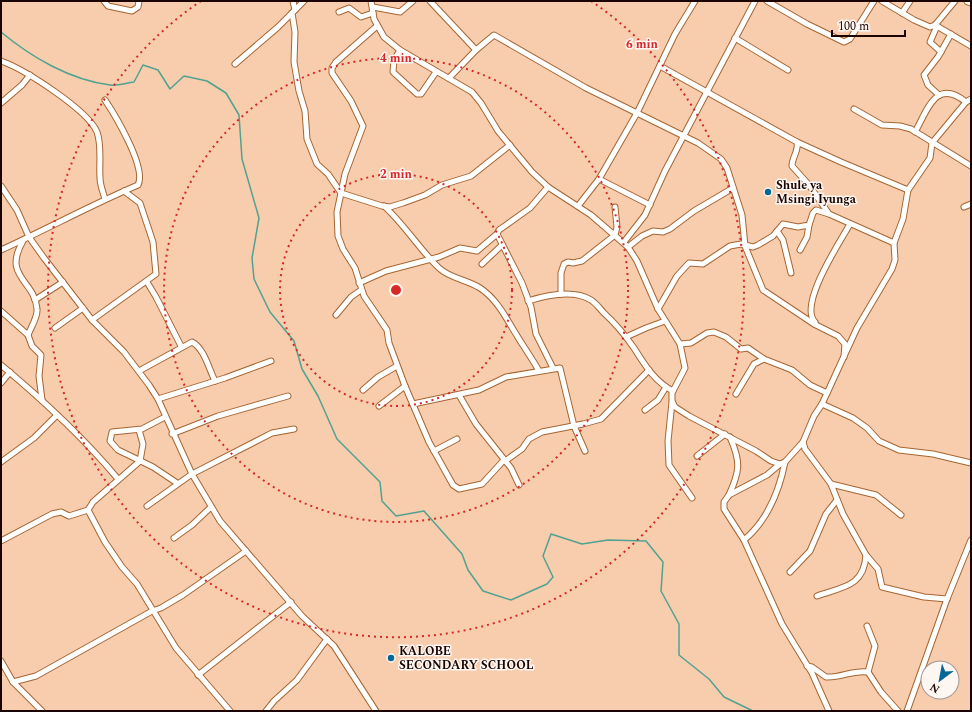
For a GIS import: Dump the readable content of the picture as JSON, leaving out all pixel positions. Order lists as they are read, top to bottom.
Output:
{
  "places": ["Shule ya Msingi Iyunga", "KALOBE SECONDARY SCHOOL"],
  "scale_bar": "100 m",
  "north": "bottom left",
  "rings": ["6 min", "4 min", "2 min"]
}
